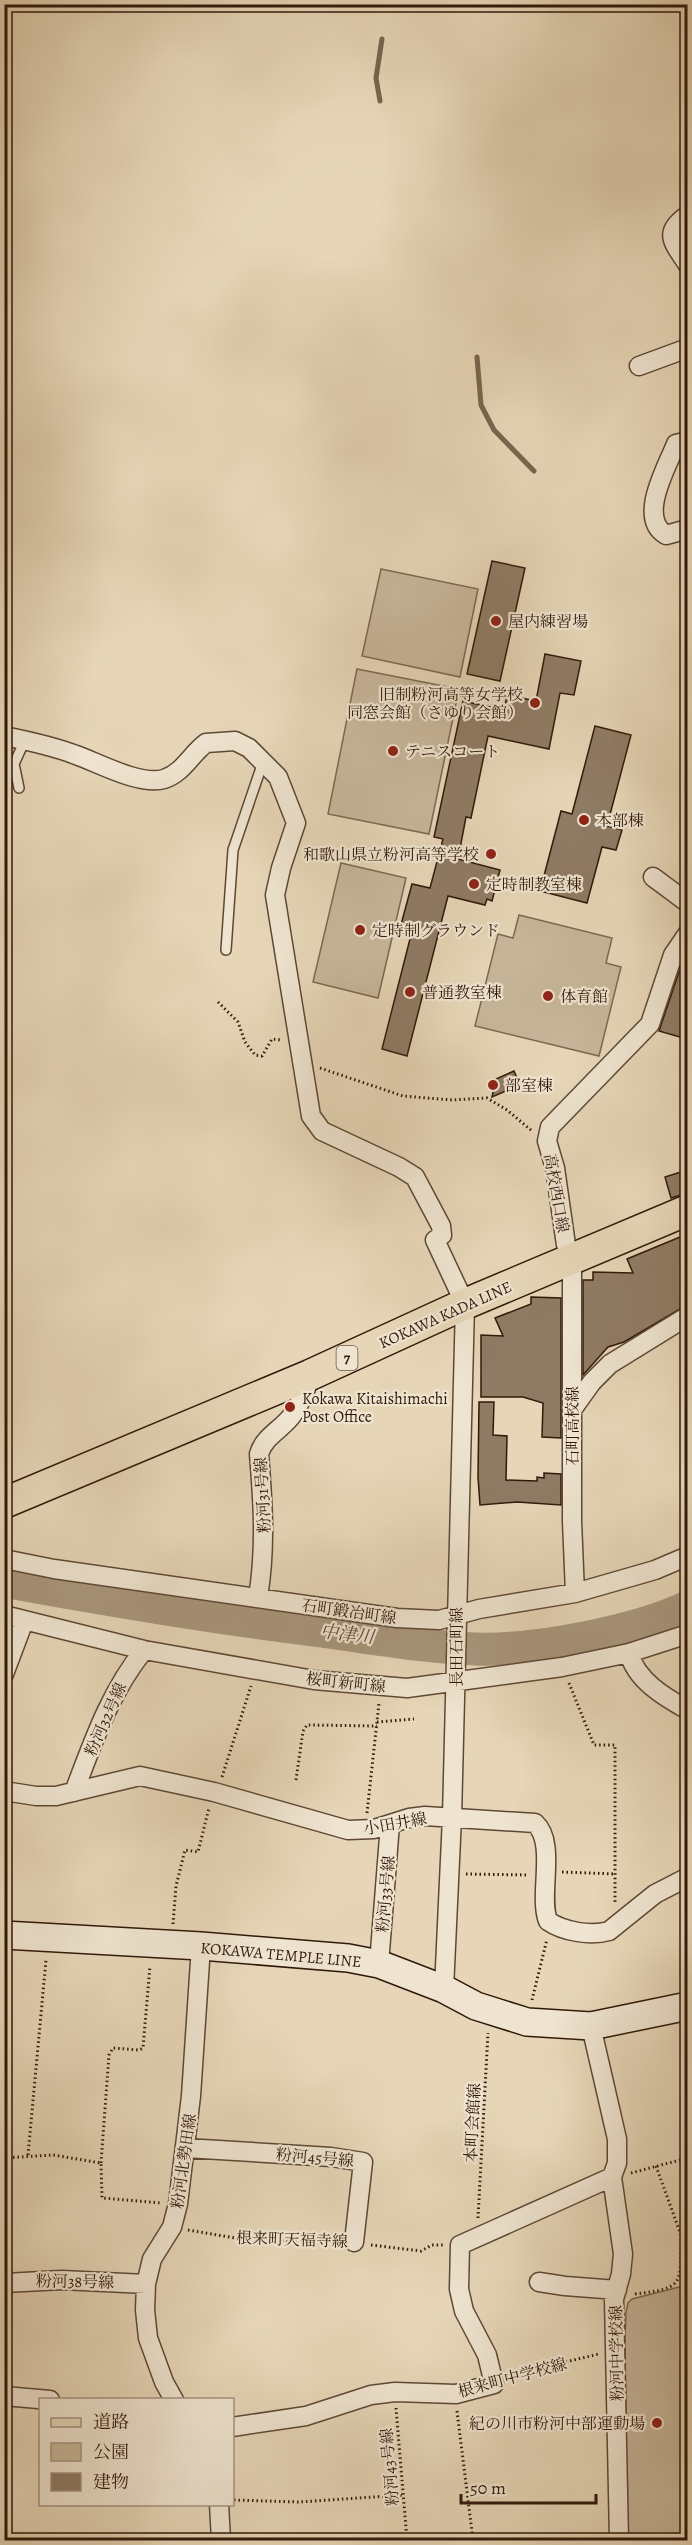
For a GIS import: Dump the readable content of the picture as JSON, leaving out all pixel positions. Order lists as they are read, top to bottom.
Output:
{
  "streets": {
    "main road": ["KOKAWA KADA LINE", "7", "KOKAWA TEMPLE LINE"],
    "street": [
      "高校西口線",
      "石町高校線",
      "粉河31号線",
      "石町鍛冶町線",
      "長田石町線",
      "桜町新町線",
      "粉河32号線",
      "小田井線",
      "粉河33号線",
      "粉河45号線",
      "粉河北勢田線",
      "粉河38号線",
      "粉河中学校線",
      "根来町中学校線"
    ],
    "path": ["本町会館線", "根来町天福寺線", "粉河43号線"]
  },
  "crossings": [
    ["高校西口線", "KOKAWA KADA LINE"],
    ["高校西口線", "石町高校線"],
    ["KOKAWA KADA LINE", "石町高校線"],
    ["KOKAWA KADA LINE", "粉河31号線"],
    ["KOKAWA KADA LINE", "長田石町線"],
    ["石町高校線", "石町鍛冶町線"],
    ["粉河31号線", "石町鍛冶町線"],
    ["石町鍛冶町線", "長田石町線"],
    ["長田石町線", "桜町新町線"],
    ["長田石町線", "小田井線"],
    ["長田石町線", "KOKAWA TEMPLE LINE"],
    ["桜町新町線", "粉河32号線"],
    ["粉河32号線", "小田井線"],
    ["小田井線", "粉河33号線"],
    ["粉河33号線", "KOKAWA TEMPLE LINE"],
    ["KOKAWA TEMPLE LINE", "本町会館線"],
    ["KOKAWA TEMPLE LINE", "粉河北勢田線"],
    ["KOKAWA TEMPLE LINE", "粉河中学校線"],
    ["本町会館線", "根来町天福寺線"],
    ["粉河45号線", "粉河北勢田線"],
    ["粉河45号線", "根来町天福寺線"],
    ["粉河北勢田線", "根来町天福寺線"],
    ["粉河北勢田線", "粉河38号線"],
    ["粉河中学校線", "根来町中学校線"],
    ["根来町中学校線", "粉河43号線"]
  ],
  "water": ["中津川"],
  "places": [
    "屋内練習場",
    "旧制粉河高等女学校 同窓会館（さゆり会館）",
    "テニスコート",
    "本部棟",
    "和歌山県立粉河高等学校",
    "定時制教室棟",
    "定時制グラウンド",
    "普通教室棟",
    "体育館",
    "部室棟",
    "Kokawa Kitaishimachi Post Office",
    "紀の川市粉河中部運動場"
  ],
  "legend": ["道路", "公園", "建物"],
  "scale_bar": "50 m"
}
